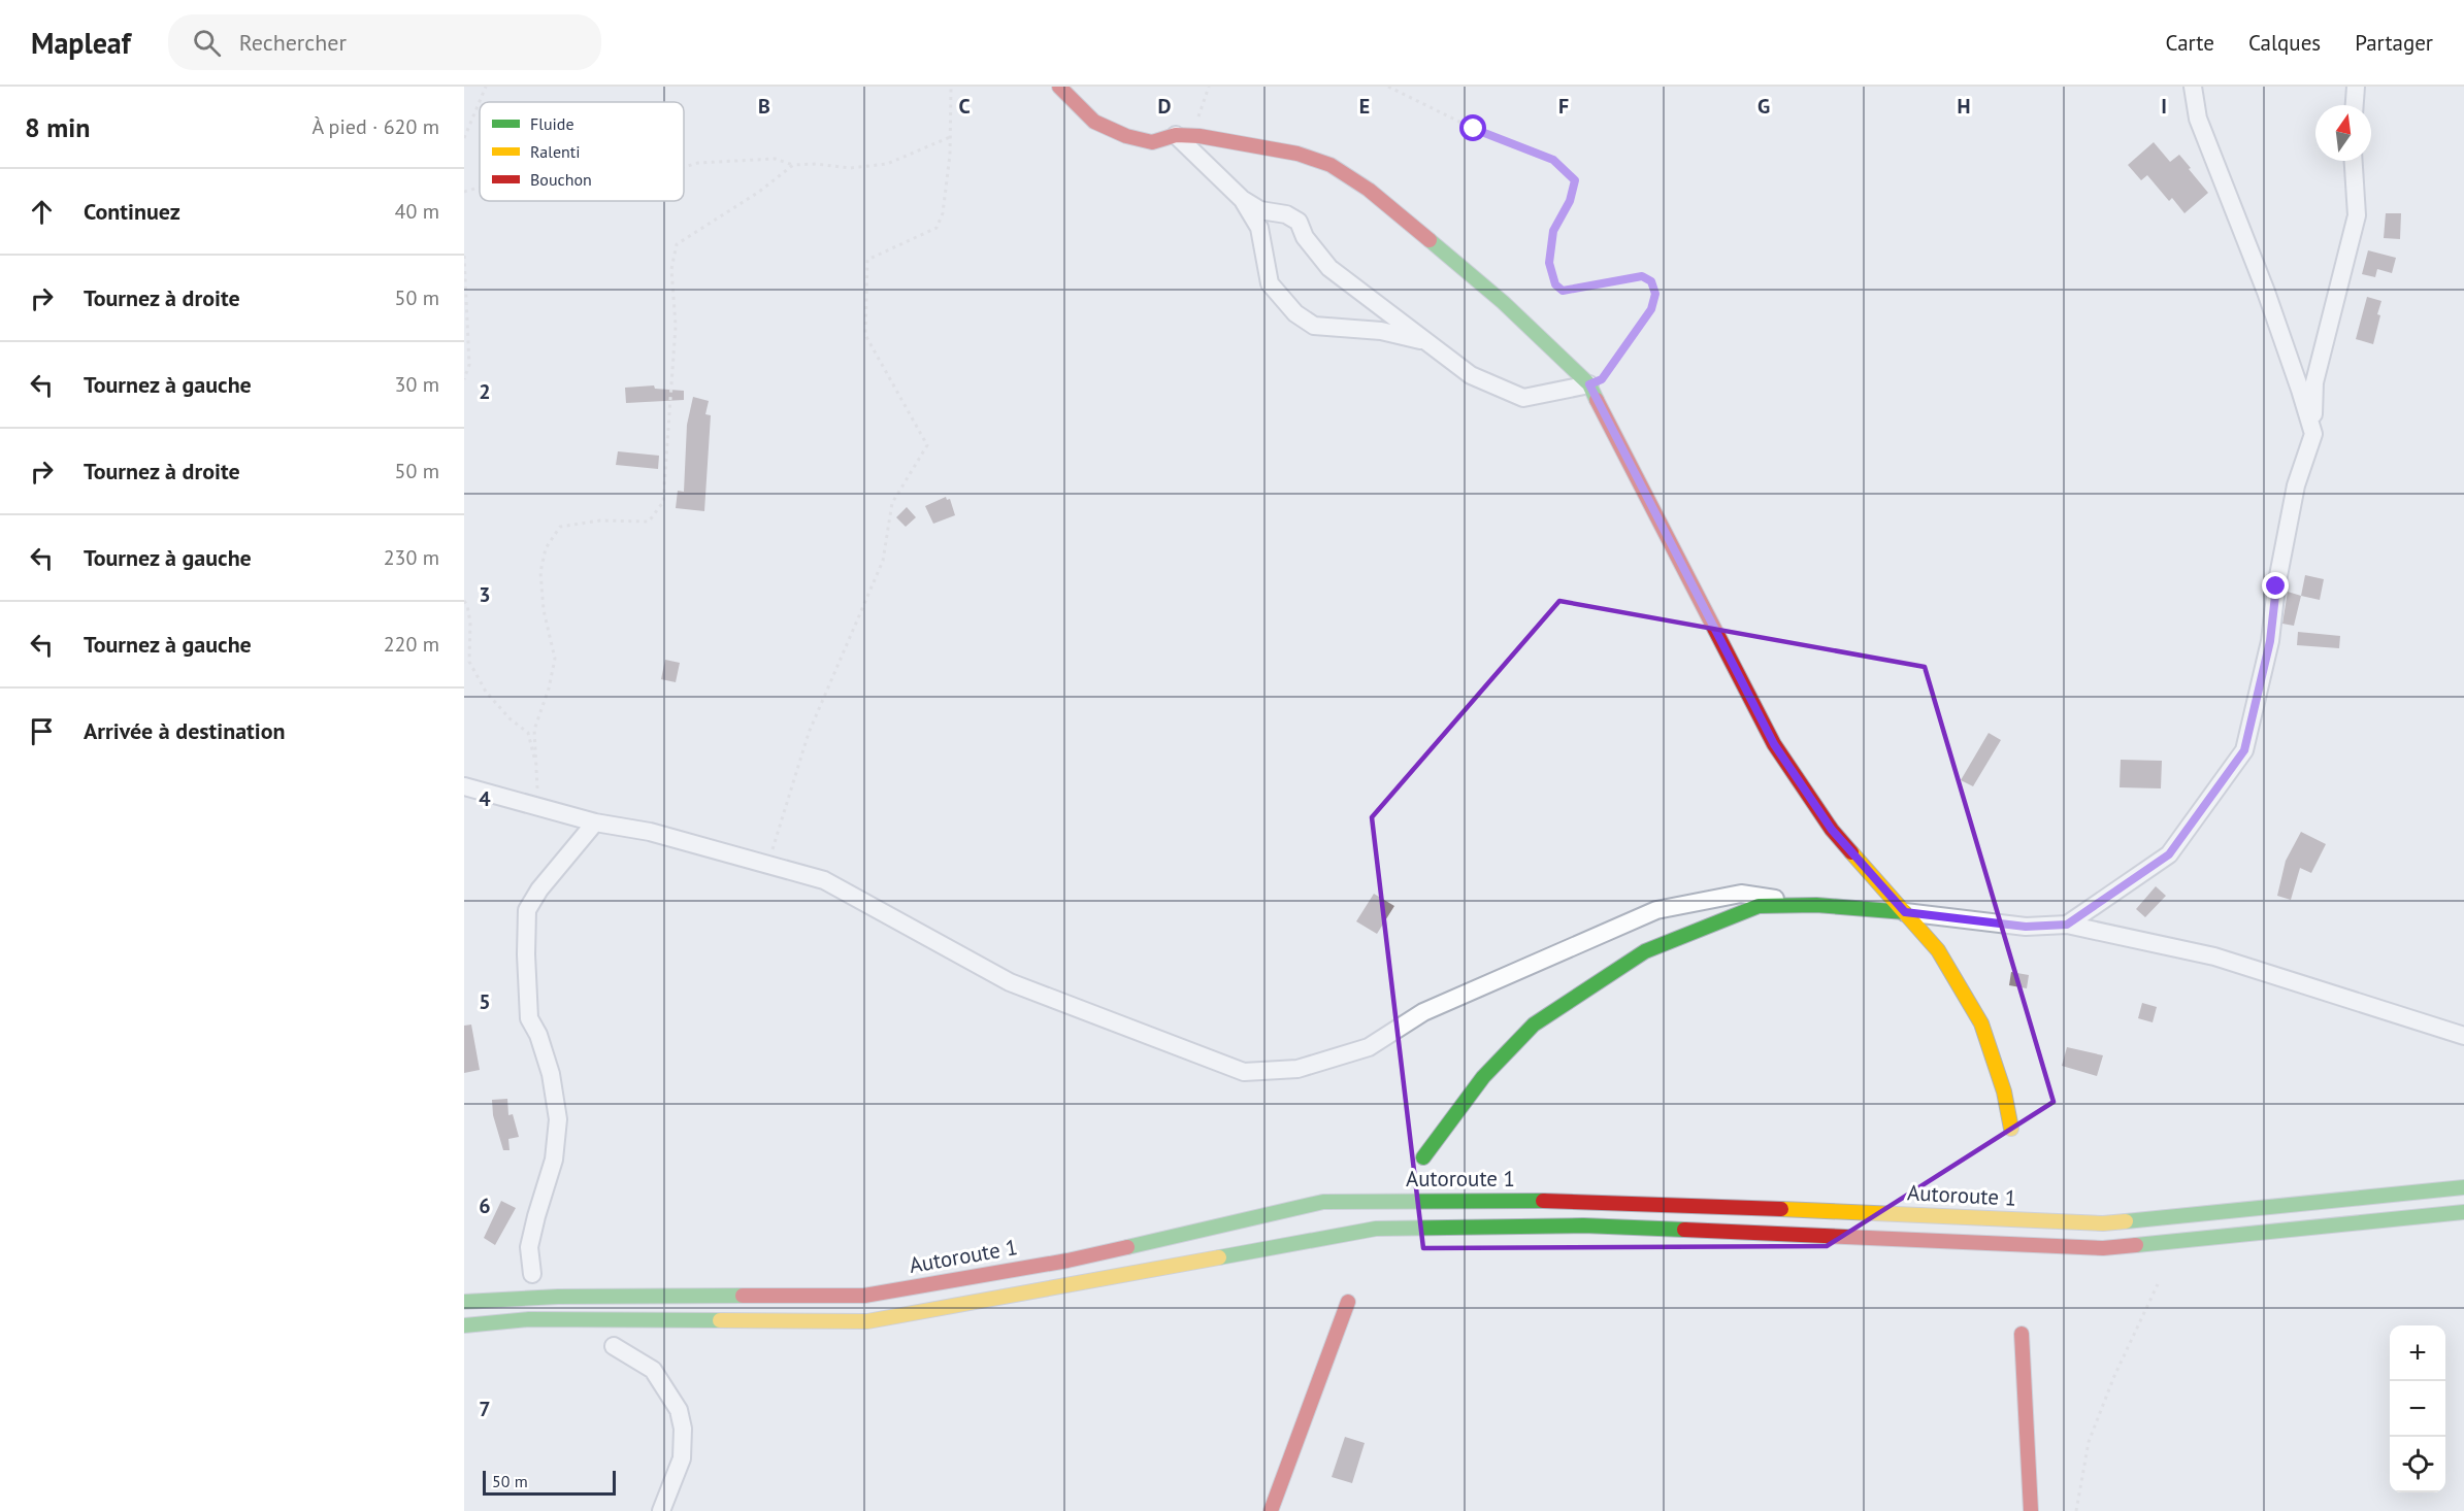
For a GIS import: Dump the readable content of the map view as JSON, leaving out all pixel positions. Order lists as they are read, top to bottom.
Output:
{
  "streets": {
    "main road": ["Autoroute 1"]
  },
  "legend": ["Fluide", "Ralenti", "Bouchon"],
  "scale_bar": "50 m",
  "north": "top",
  "page": {
    "header": "Mapleaf",
    "search": "Rechercher",
    "nav": ["Carte", "Calques", "Partager"],
    "heading": ["8 min", "À pied · 620 m"],
    "list": [
      ["Continuez", "40 m"],
      ["Tournez à droite", "50 m"],
      ["Tournez à gauche", "30 m"],
      ["Tournez à droite", "50 m"],
      ["Tournez à gauche", "230 m"],
      ["Tournez à gauche", "220 m"],
      "Arrivée à destination"
    ],
    "map_buttons": ["+", "−"],
    "scale": "50 m"
  },
  "grid": {
    "columns": [
      "B",
      "C",
      "D",
      "E",
      "F",
      "G",
      "H",
      "I"
    ],
    "rows": [
      "2",
      "3",
      "4",
      "5",
      "6",
      "7"
    ]
  }
}
